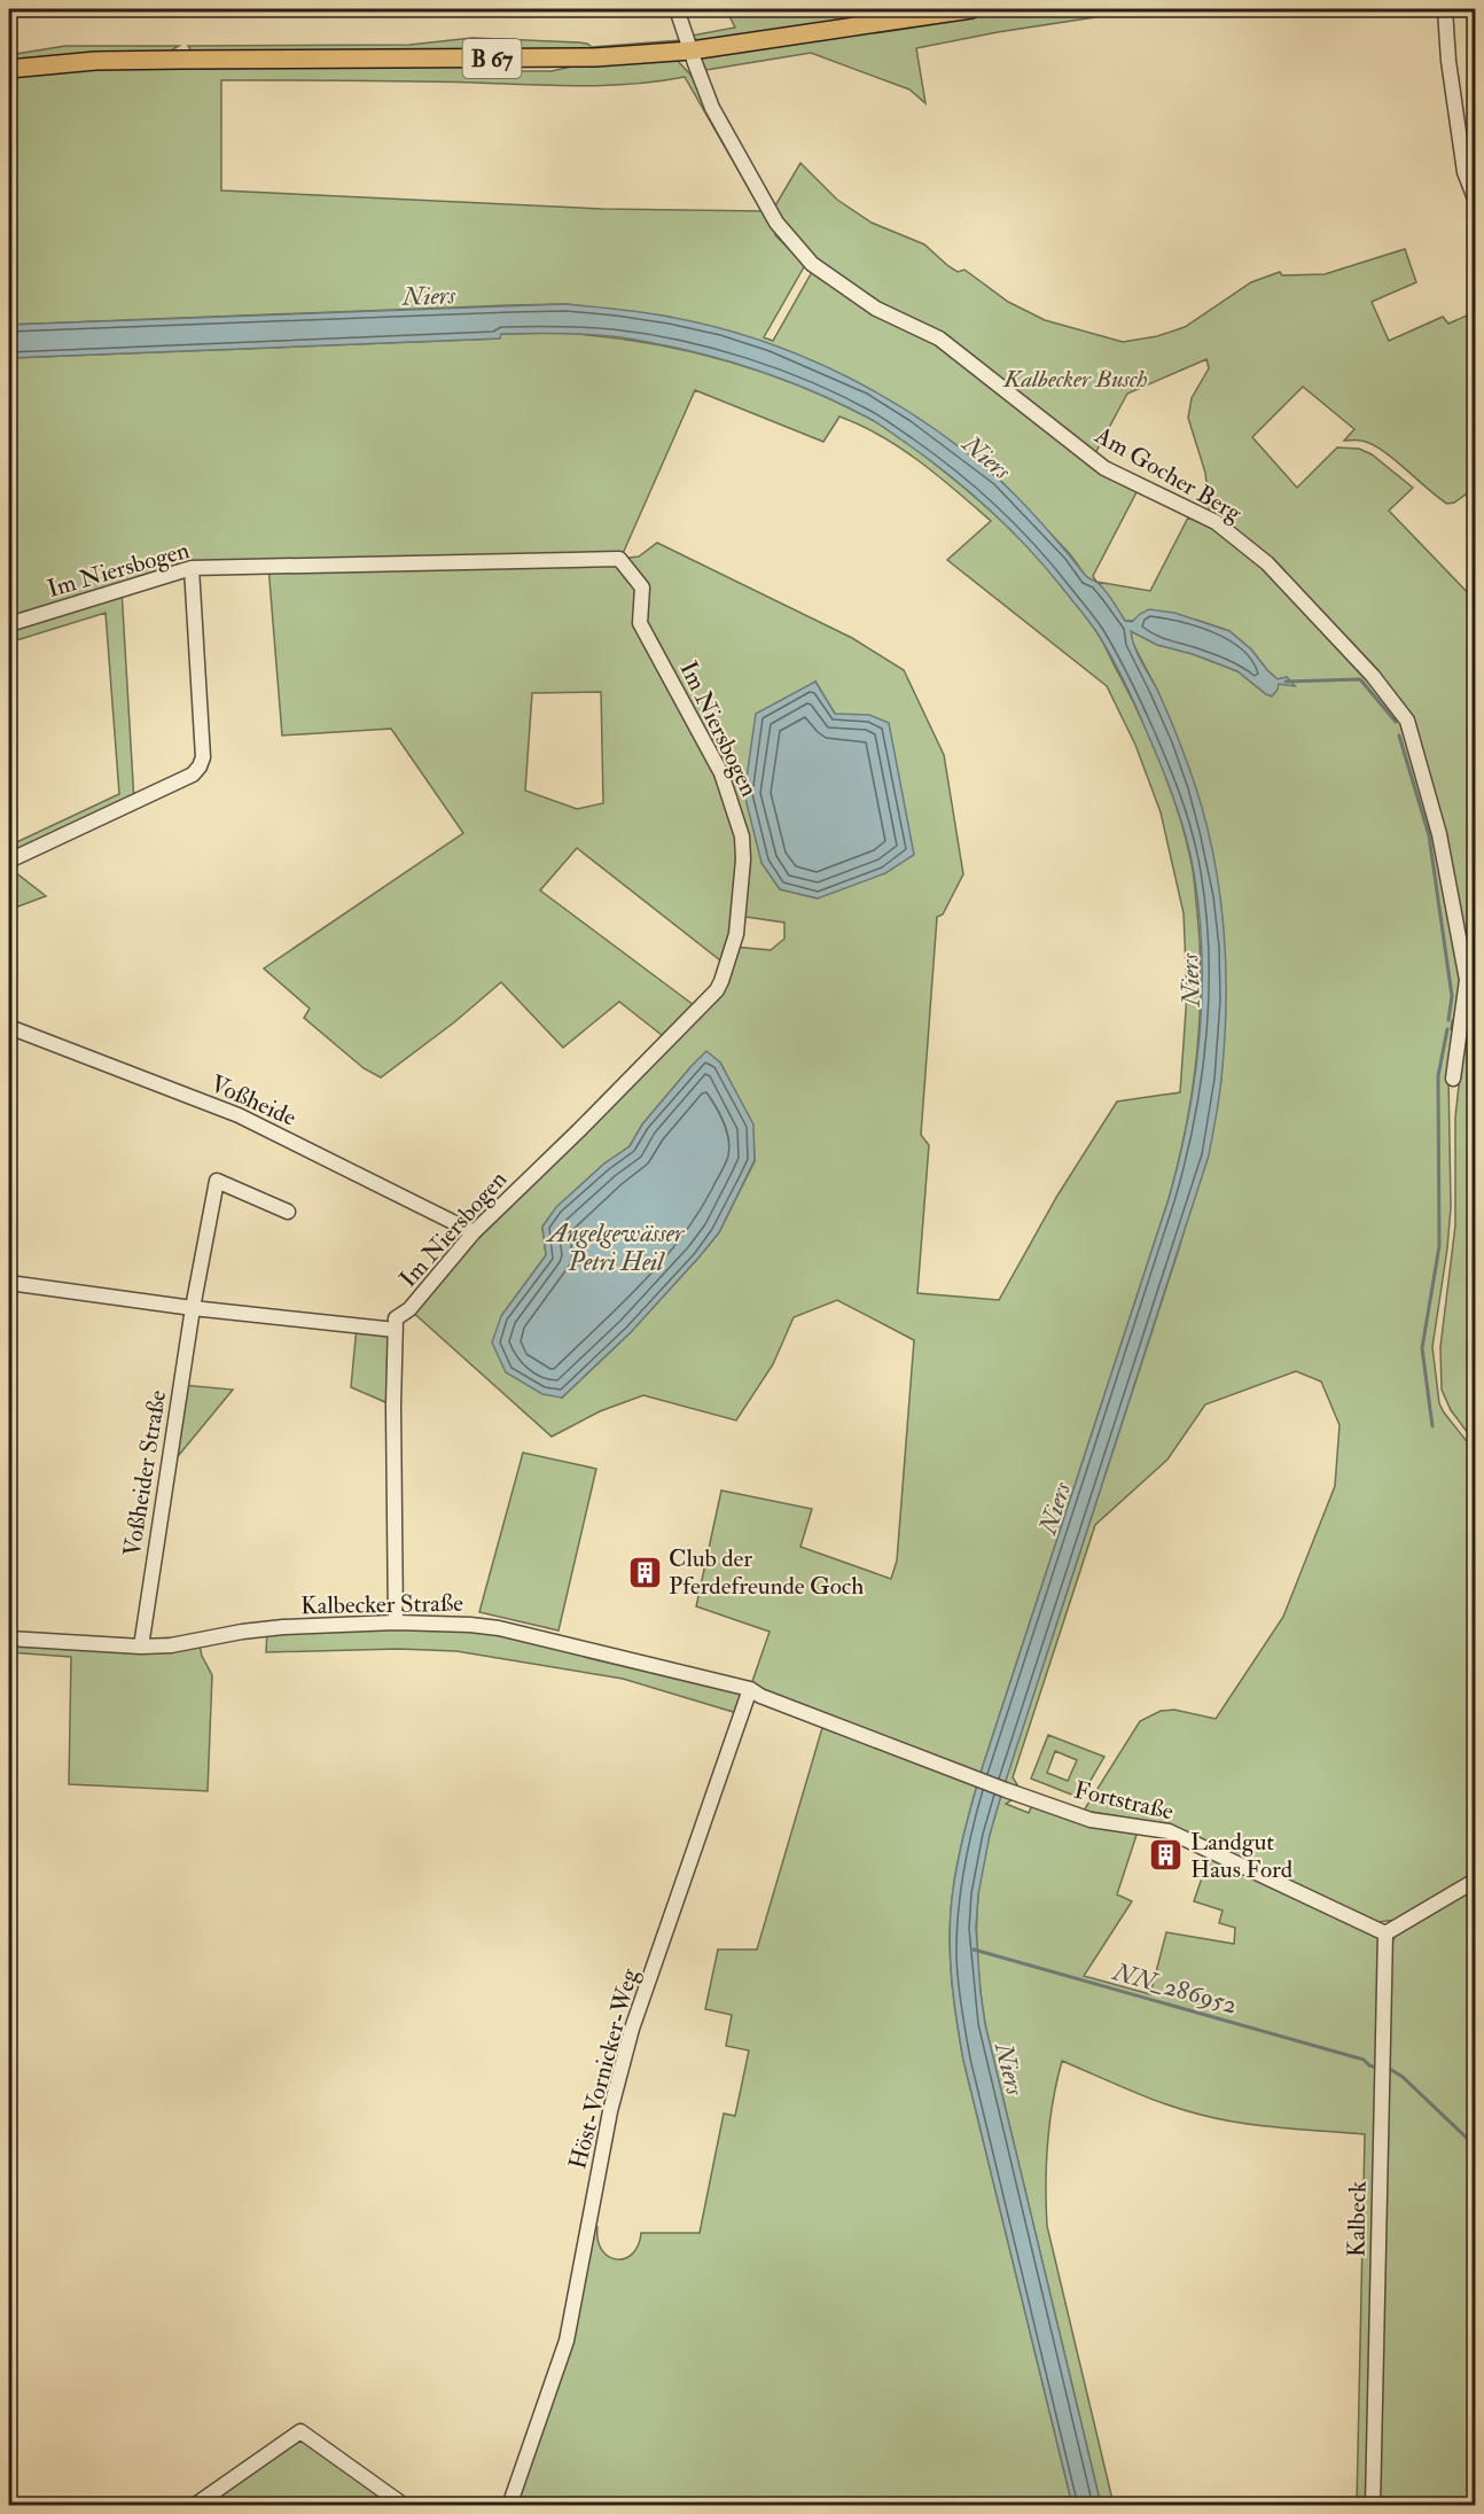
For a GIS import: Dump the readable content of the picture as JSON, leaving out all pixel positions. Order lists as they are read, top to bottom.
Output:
{
  "streets": {
    "main road": ["B 67"],
    "street": [
      "Am Gocher Berg",
      "Im Niersbogen",
      "Voßheide",
      "Voßheider Straße",
      "Kalbecker Straße",
      "Fortstraße",
      "Höst-Vornicker-Weg",
      "Kalbeck"
    ]
  },
  "crossings": [
    ["B 67", "Am Gocher Berg"],
    ["Im Niersbogen", "Voßheide"],
    ["Voßheider Straße", "Kalbecker Straße"],
    ["Kalbecker Straße", "Fortstraße"],
    ["Kalbecker Straße", "Höst-Vornicker-Weg"],
    ["Fortstraße", "Höst-Vornicker-Weg"],
    ["Fortstraße", "Kalbeck"]
  ],
  "water": ["Niers", "Angelgewässer Petri Heil", "NN_286952"],
  "parks": ["Kalbecker Busch"],
  "places": {
    "building": ["Club der Pferdefreunde Goch", "Landgut Haus Ford"]
  }
}
